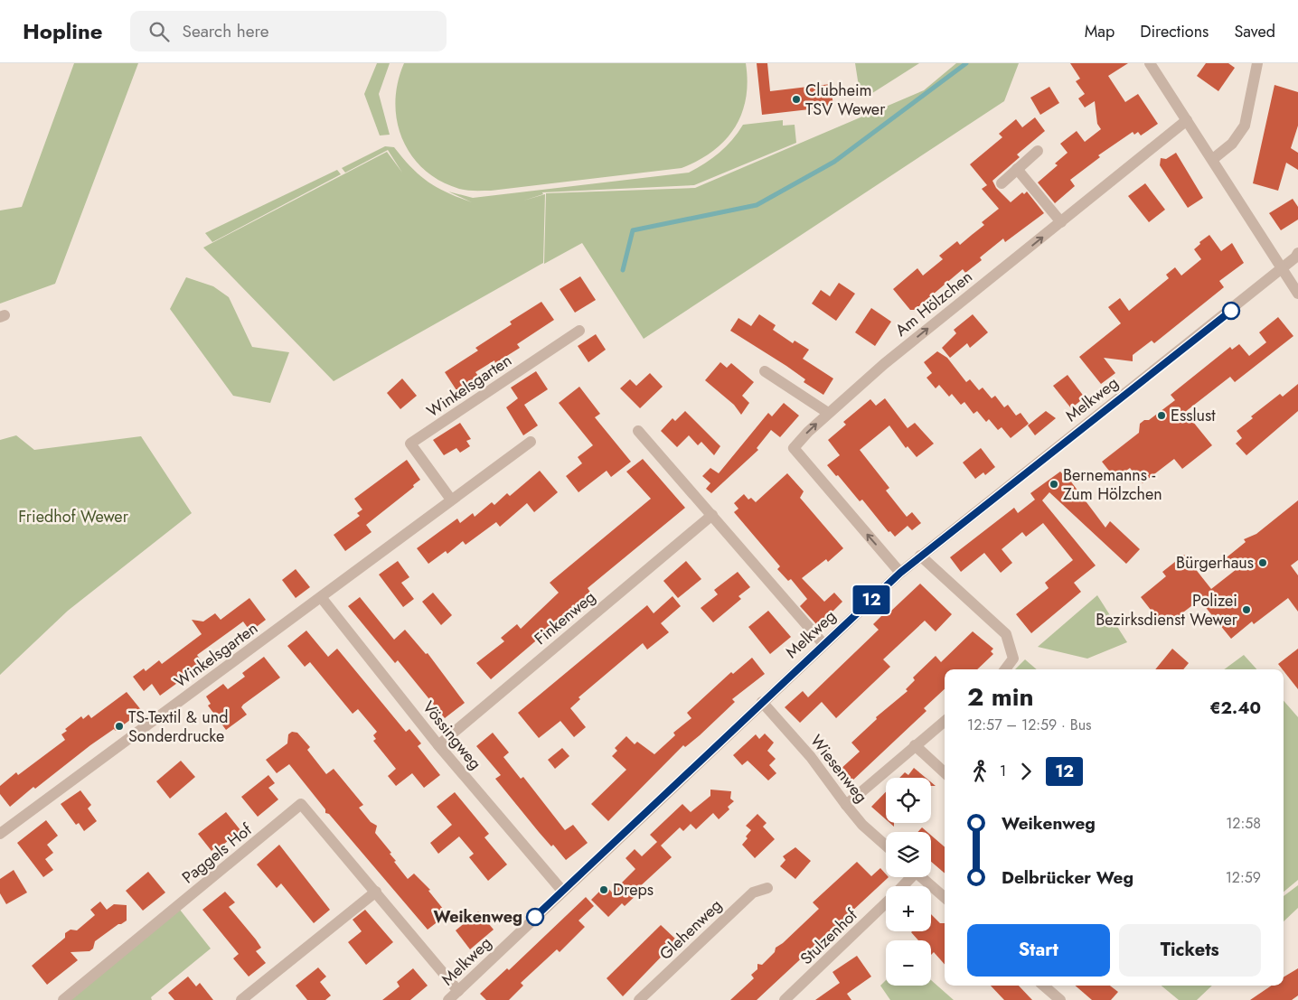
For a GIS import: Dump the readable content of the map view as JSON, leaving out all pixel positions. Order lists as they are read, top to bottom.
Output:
{
  "streets": {
    "street": [
      "Am Hölzchen",
      "Winkelsgarten",
      "Melkweg",
      "Finkenweg",
      "Vössingweg",
      "Wiesenweg",
      "Paggels Hof",
      "Glehenweg",
      "Stulzenhof"
    ]
  },
  "crossings": [
    ["Am Hölzchen", "Melkweg"],
    ["Winkelsgarten", "Vössingweg"],
    ["Melkweg", "Vössingweg"],
    ["Melkweg", "Wiesenweg"],
    ["Melkweg", "Paggels Hof"],
    ["Finkenweg", "Vössingweg"]
  ],
  "parks": ["Friedhof Wewer"],
  "places": [
    "Clubheim TSV Wewer",
    "Esslust",
    "Bernemanns - Zum Hölzchen",
    "Bürgerhaus",
    "Polizei Bezirksdienst Wewer",
    "TS-Textil & und Sonderdrucke",
    "Dreps",
    "Weikenweg"
  ],
  "lines": ["bus line 12"],
  "page": {
    "header": "Hopline",
    "search": "Search here",
    "nav": ["Map", "Directions", "Saved"],
    "on_map": "12",
    "heading": ["2 min", "12:57 – 12:59 · Bus", "€2.40"],
    "legs": ["1", "12"],
    "map_buttons": ["+", "−"],
    "list": [
      {
        "name": "Weikenweg",
        "value": "12:58"
      },
      {
        "name": "Delbrücker Weg",
        "value": "12:59"
      }
    ],
    "buttons": ["Start", "Tickets"]
  }
}
